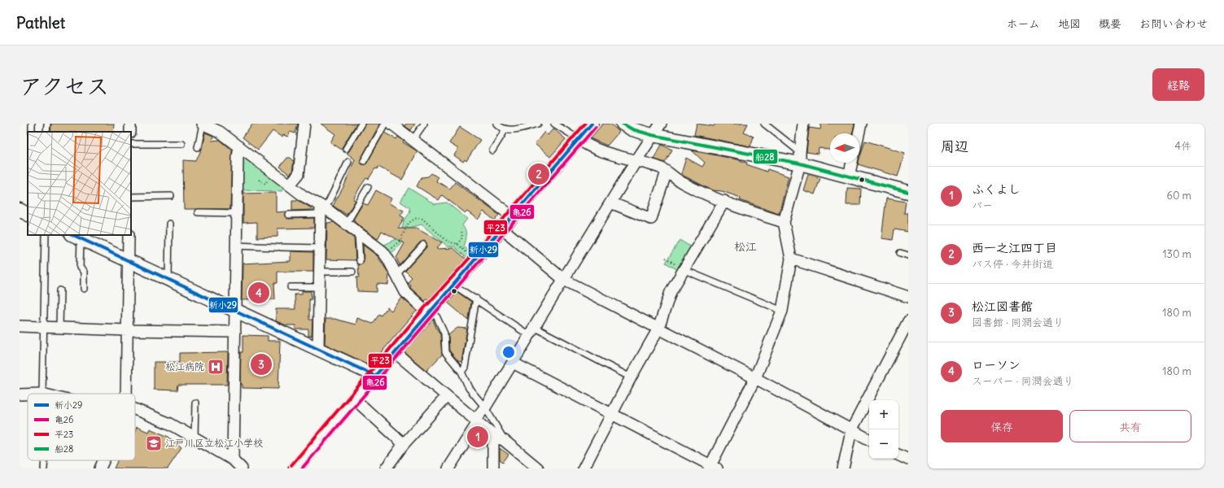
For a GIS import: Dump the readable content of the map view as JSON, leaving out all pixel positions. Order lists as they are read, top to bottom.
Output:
{
  "districts": ["松江"],
  "places": {
    "hospital": ["松江病院"],
    "school or university": ["江戸川区立松江小学校"]
  },
  "lines": [
    "transit line 新小29",
    "transit line 平23",
    "transit line 船28",
    "transit line 亀26"
  ],
  "legend": [
    "新小29",
    "亀26",
    "平23",
    "船28"
  ],
  "north": "left",
  "page": {
    "header": "Pathlet",
    "nav": [
      "ホーム",
      "地図",
      "概要",
      "お問い合わせ"
    ],
    "title": "アクセス",
    "buttons": [
      "経路",
      ["保存", "共有"]
    ],
    "heading": ["周辺", "4件"],
    "pins": [
      "2",
      "4",
      "3",
      "1"
    ],
    "list": [
      {
        "mark": "1",
        "name": "ふくよし",
        "note": "バー",
        "value": "60 m"
      },
      {
        "mark": "2",
        "name": "西一之江四丁目",
        "note": "バス停 · 今井街道",
        "value": "130 m"
      },
      {
        "mark": "3",
        "name": "松江図書館",
        "note": "図書館 · 同潤会通り",
        "value": "180 m"
      },
      {
        "mark": "4",
        "name": "ローソン",
        "note": "スーパー · 同潤会通り",
        "value": "180 m"
      }
    ],
    "map_buttons": ["+", "−"]
  }
}
